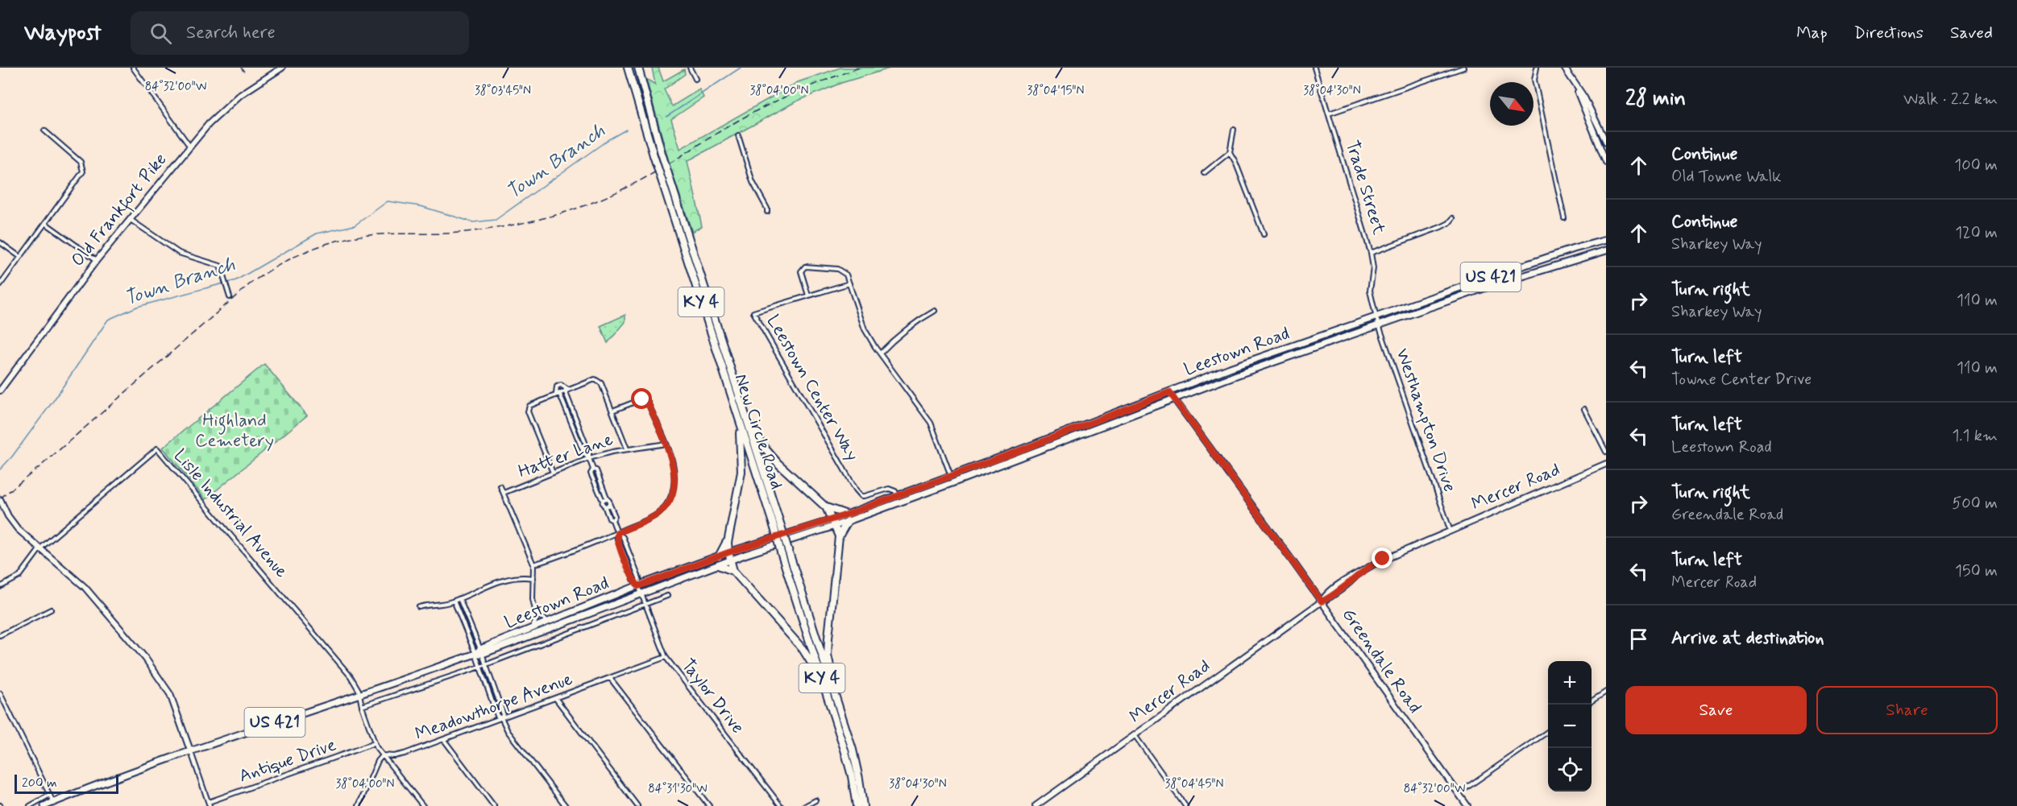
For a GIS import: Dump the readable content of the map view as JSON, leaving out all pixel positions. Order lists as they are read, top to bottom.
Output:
{
  "streets": {
    "highway": ["KY 4", "New Circle Road"],
    "main road": ["US 421", "Leestown Road"],
    "street": [
      "Trade Street",
      "Old Frankfort Pike",
      "Leestown Center Way",
      "Westhampton Drive",
      "Hatter Lane",
      "Mercer Road",
      "Lisle Industrial Avenue",
      "Greendale Road",
      "Taylor Drive",
      "Meadowthorpe Avenue",
      "Antique Drive"
    ]
  },
  "crossings": [
    ["Trade Street", "Leestown Road"],
    ["Trade Street", "Westhampton Drive"],
    ["US 421", "Leestown Road"],
    ["Leestown Road", "Leestown Center Way"],
    ["Leestown Road", "Westhampton Drive"],
    ["Leestown Road", "Lisle Industrial Avenue"],
    ["Leestown Road", "Greendale Road"],
    ["Leestown Road", "Taylor Drive"],
    ["Westhampton Drive", "Mercer Road"],
    ["Mercer Road", "Greendale Road"],
    ["Taylor Drive", "Meadowthorpe Avenue"]
  ],
  "water": ["Town Branch"],
  "parks": ["Highland Cemetery"],
  "scale_bar": "200 m",
  "north": "bottom right",
  "page": {
    "header": "Waypost",
    "search": "Search here",
    "nav": ["Map", "Directions", "Saved"],
    "heading": ["28 min", "Walk · 2.2 km"],
    "list": [
      ["Continue", "Old Towne Walk", "100 m"],
      ["Continue", "Sharkey Way", "120 m"],
      ["Turn right", "Sharkey Way", "110 m"],
      ["Turn left", "Towne Center Drive", "110 m"],
      ["Turn left", "Leestown Road", "1.1 km"],
      ["Turn right", "Greendale Road", "500 m"],
      ["Turn left", "Mercer Road", "150 m"],
      "Arrive at destination"
    ],
    "map_buttons": ["+", "−"],
    "buttons": ["Save", "Share"],
    "scale": "200 m"
  },
  "coordinates": [
    "84°32'00\"W",
    "38°03'45\"N",
    "38°04'00\"N",
    "38°04'15\"N",
    "38°04'30\"N",
    "38°04'45\"N",
    "84°31'30\"W"
  ]
}
